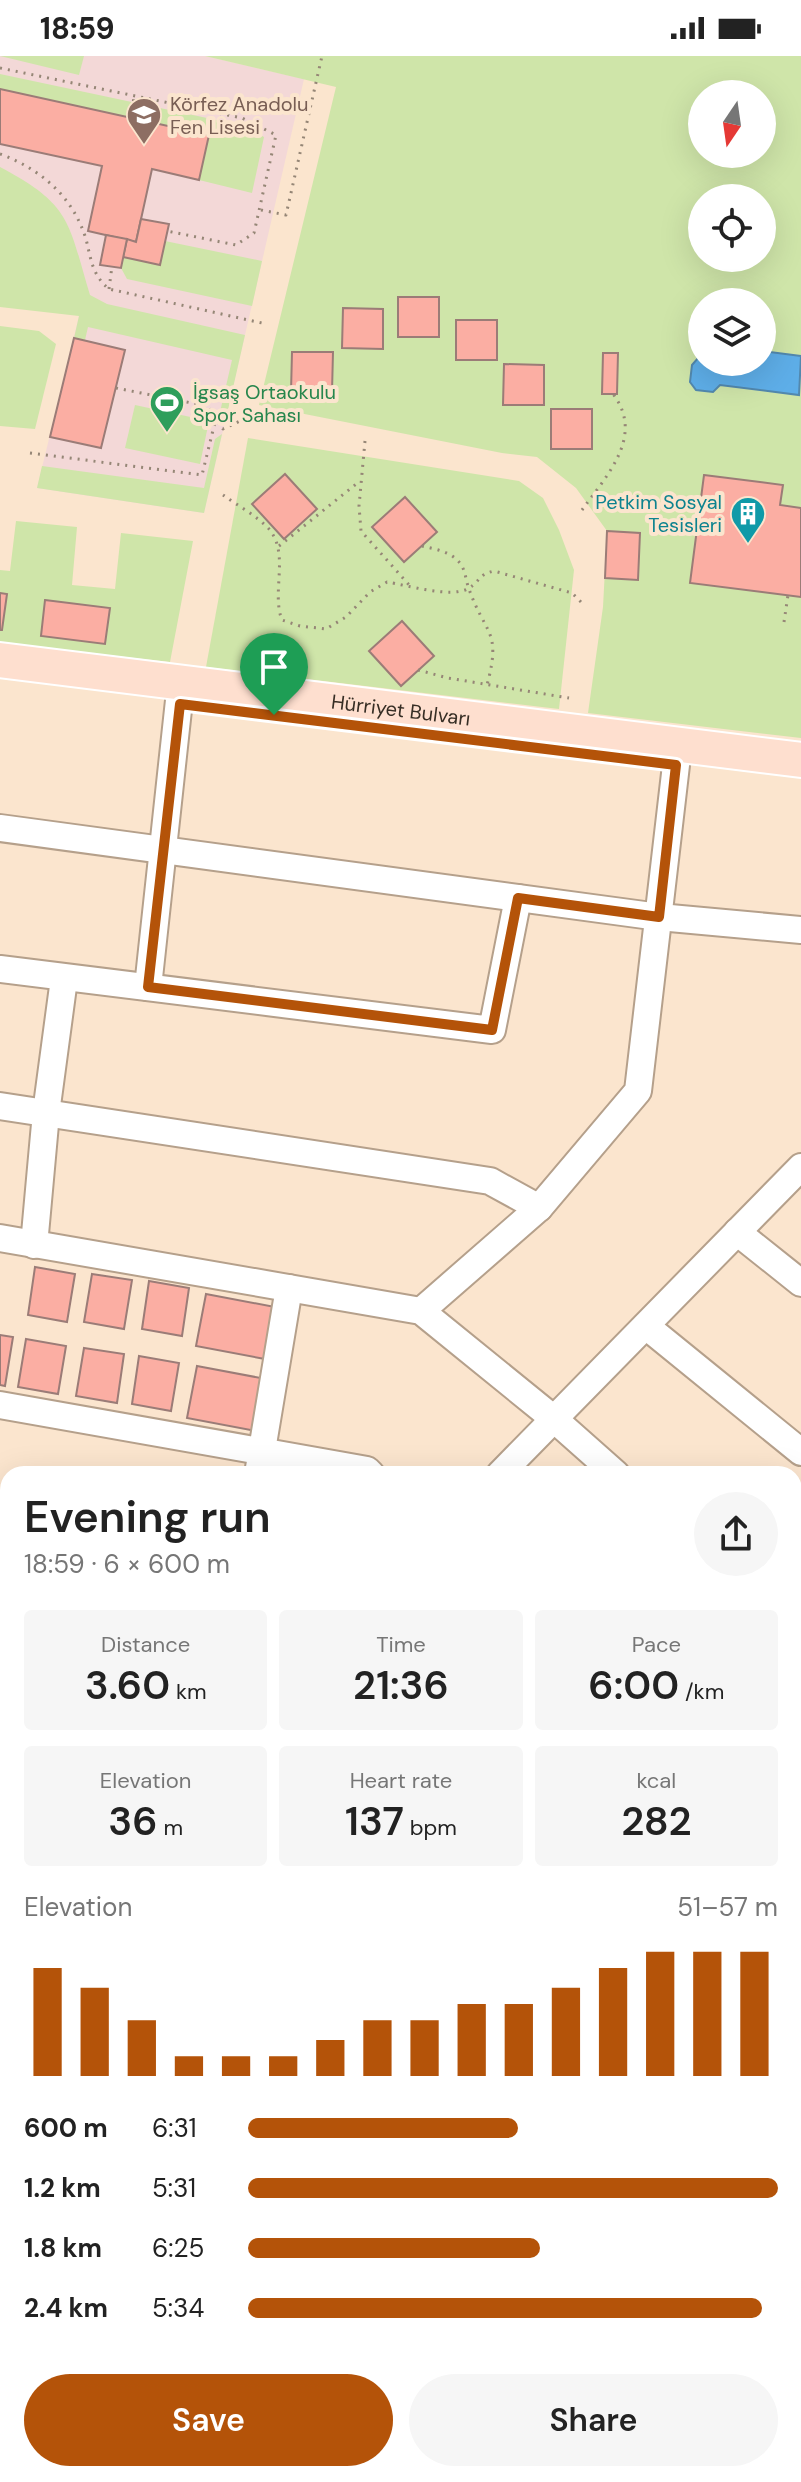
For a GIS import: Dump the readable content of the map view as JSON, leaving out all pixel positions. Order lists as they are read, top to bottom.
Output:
{
  "streets": {
    "main road": ["Hürriyet Bulvarı"]
  },
  "places": {
    "school or university": ["Körfez Anadolu Fen Lisesi"],
    "sports": ["İgsaş Ortaokulu Spor Sahası"],
    "building": ["Petkim Sosyal Tesisleri"]
  },
  "north": "bottom",
  "page": {
    "status": "18:59",
    "heading": ["Evening run", "18:59 · 6 × 600 m"],
    "stats": [
      ["Distance", "3.60 km"],
      ["Time", "21:36"],
      ["Pace", "6:00 /km"],
      ["Elevation", "36 m"],
      ["Heart rate", "137 bpm"],
      ["kcal", "282"]
    ],
    "chart": ["Elevation", "51–57 m"],
    "list": [
      {
        "name": "600 m",
        "note": "6:31"
      },
      {
        "name": "1.2 km",
        "note": "5:31"
      },
      {
        "name": "1.8 km",
        "note": "6:25"
      },
      {
        "name": "2.4 km",
        "note": "5:34"
      }
    ],
    "buttons": ["Save", "Share"]
  }
}
